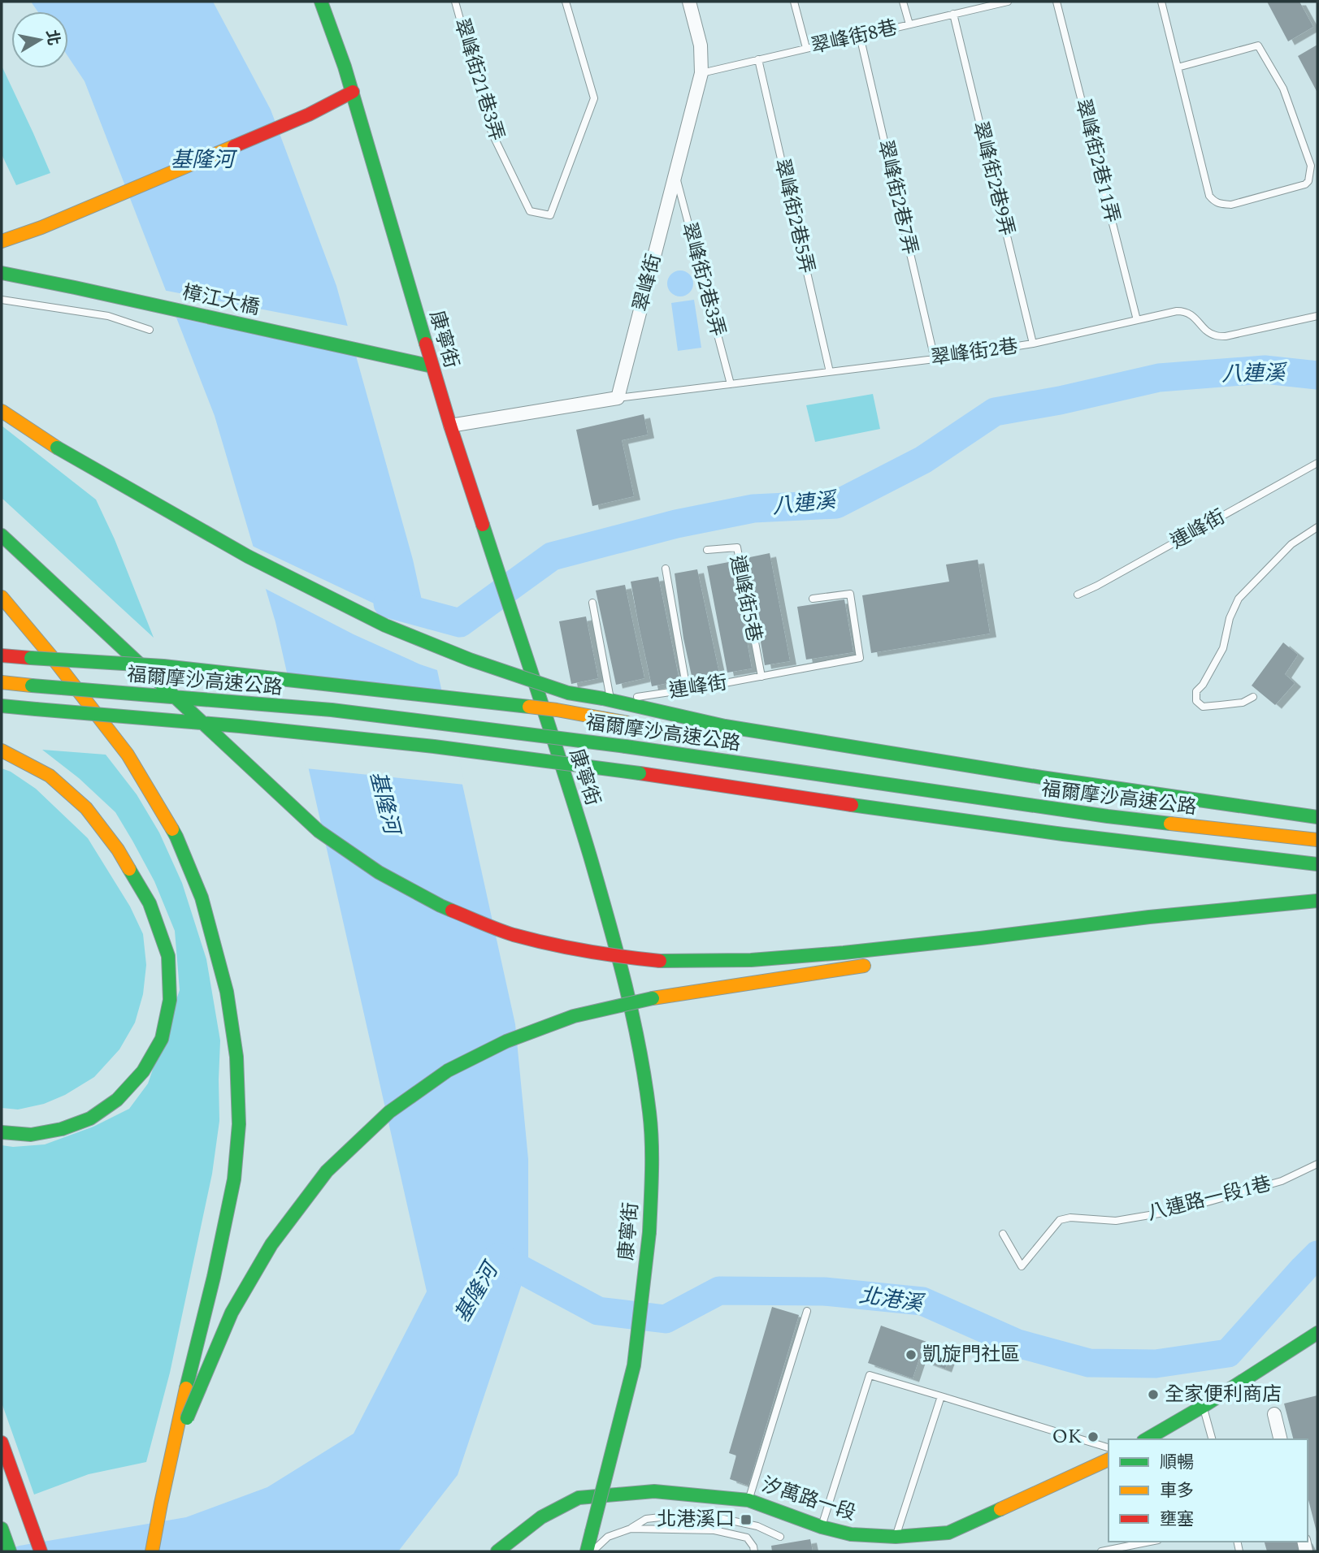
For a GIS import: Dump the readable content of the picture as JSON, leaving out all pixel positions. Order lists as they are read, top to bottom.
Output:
{
  "streets": {
    "main road": [
      "樟江大橋",
      "康寧街",
      "福爾摩沙高速公路",
      "汐萬路一段"
    ],
    "street": ["翠峰街"],
    "lane": [
      "翠峰街8巷",
      "翠峰街21巷3弄",
      "翠峰街2巷11弄",
      "翠峰街2巷9弄",
      "翠峰街2巷7弄",
      "翠峰街2巷5弄",
      "翠峰街2巷3弄",
      "翠峰街2巷",
      "連峰街",
      "連峰街5巷",
      "八連路一段1巷"
    ]
  },
  "crossings": [
    ["翠峰街8巷", "翠峰街2巷9弄"],
    ["翠峰街8巷", "翠峰街2巷7弄"],
    ["翠峰街8巷", "翠峰街2巷5弄"],
    ["翠峰街8巷", "翠峰街"],
    ["翠峰街2巷11弄", "翠峰街2巷"],
    ["翠峰街2巷9弄", "翠峰街2巷"],
    ["翠峰街2巷7弄", "翠峰街2巷"],
    ["翠峰街2巷5弄", "翠峰街2巷"],
    ["翠峰街2巷3弄", "翠峰街"],
    ["翠峰街2巷3弄", "翠峰街2巷"],
    ["翠峰街", "翠峰街2巷"],
    ["樟江大橋", "康寧街"],
    ["康寧街", "連峰街"],
    ["連峰街", "連峰街5巷"]
  ],
  "water": ["基隆河", "八連溪", "北港溪"],
  "places": {
    "other": ["凱旋門社區", "全家便利商店", "OK"],
    "transit": ["北港溪口"]
  },
  "legend": ["順暢", "車多", "壅塞"],
  "north": "right"
}
